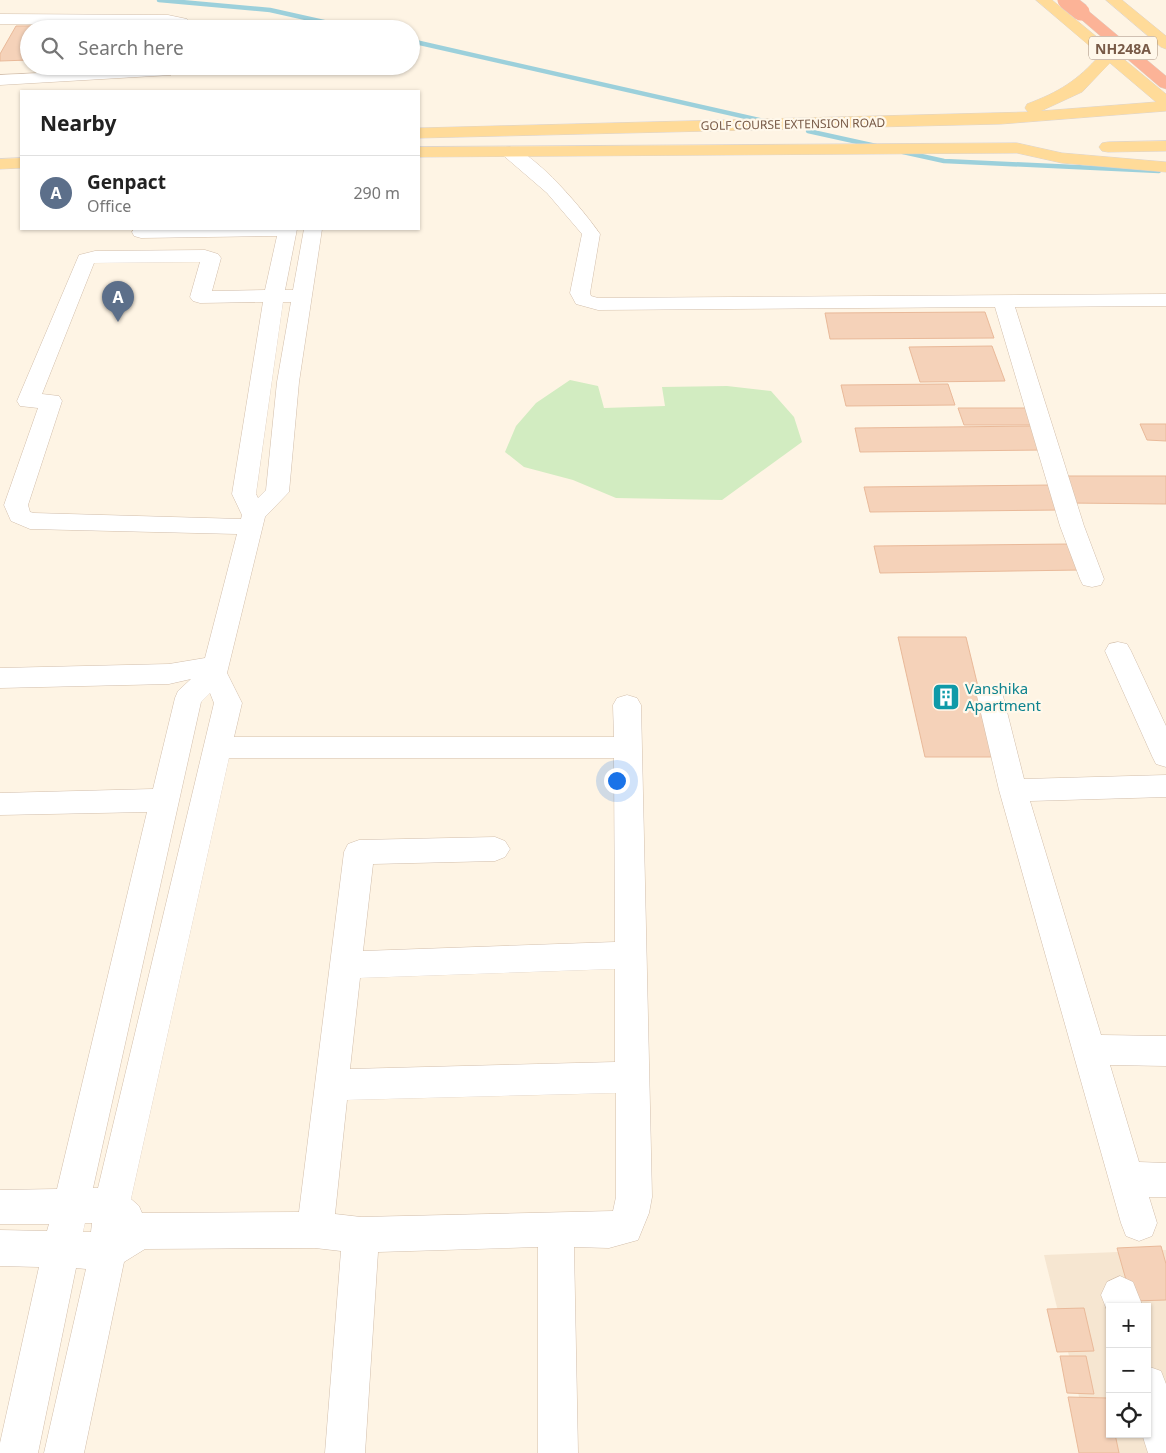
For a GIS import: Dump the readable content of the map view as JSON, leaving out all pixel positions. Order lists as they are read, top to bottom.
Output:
{
  "streets": {
    "highway": ["NH248A"],
    "main road": ["GOLF COURSE EXTENSION ROAD"]
  },
  "places": {
    "building": ["Vanshika Apartment"]
  },
  "page": {
    "search": "Search here",
    "heading": "Nearby",
    "list": [
      {
        "mark": "A",
        "name": "Genpact",
        "note": "Office",
        "value": "290 m"
      }
    ],
    "pins": "A",
    "map_buttons": ["+", "−"]
  }
}
